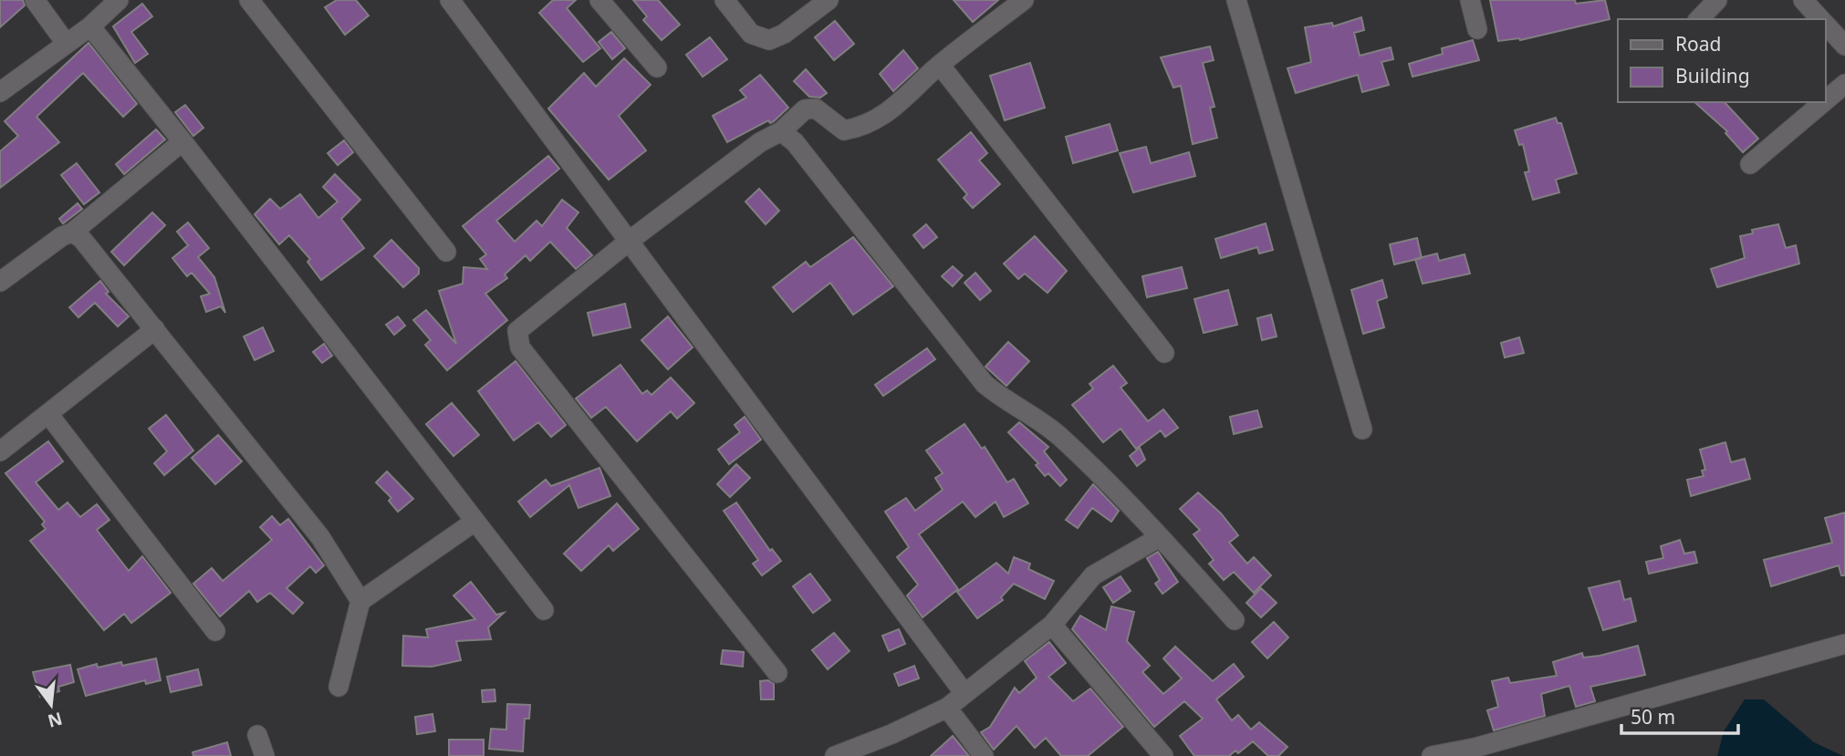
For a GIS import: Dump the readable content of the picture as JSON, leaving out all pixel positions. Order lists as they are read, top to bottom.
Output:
{
  "legend": ["Road", "Building"],
  "scale_bar": "50 m",
  "north": "bottom"
}
